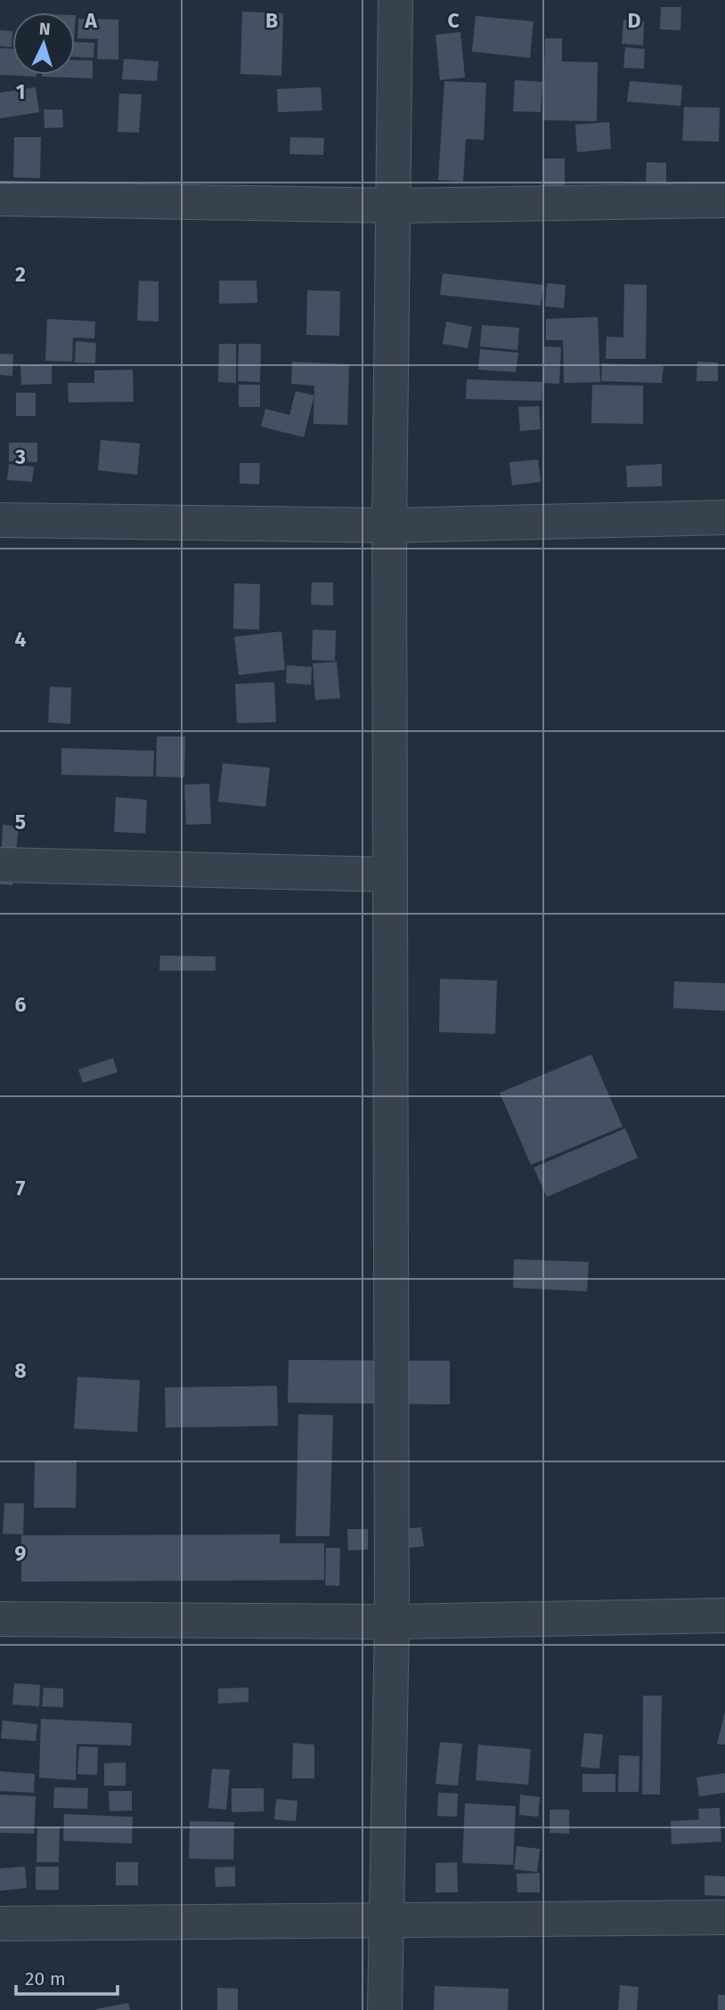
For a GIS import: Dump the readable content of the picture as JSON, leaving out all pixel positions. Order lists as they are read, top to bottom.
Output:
{
  "scale_bar": "20 m",
  "north": "top",
  "grid": {
    "columns": [
      "A",
      "B",
      "C",
      "D"
    ],
    "rows": [
      "1",
      "2",
      "3",
      "4",
      "5",
      "6",
      "7",
      "8",
      "9"
    ]
  }
}
